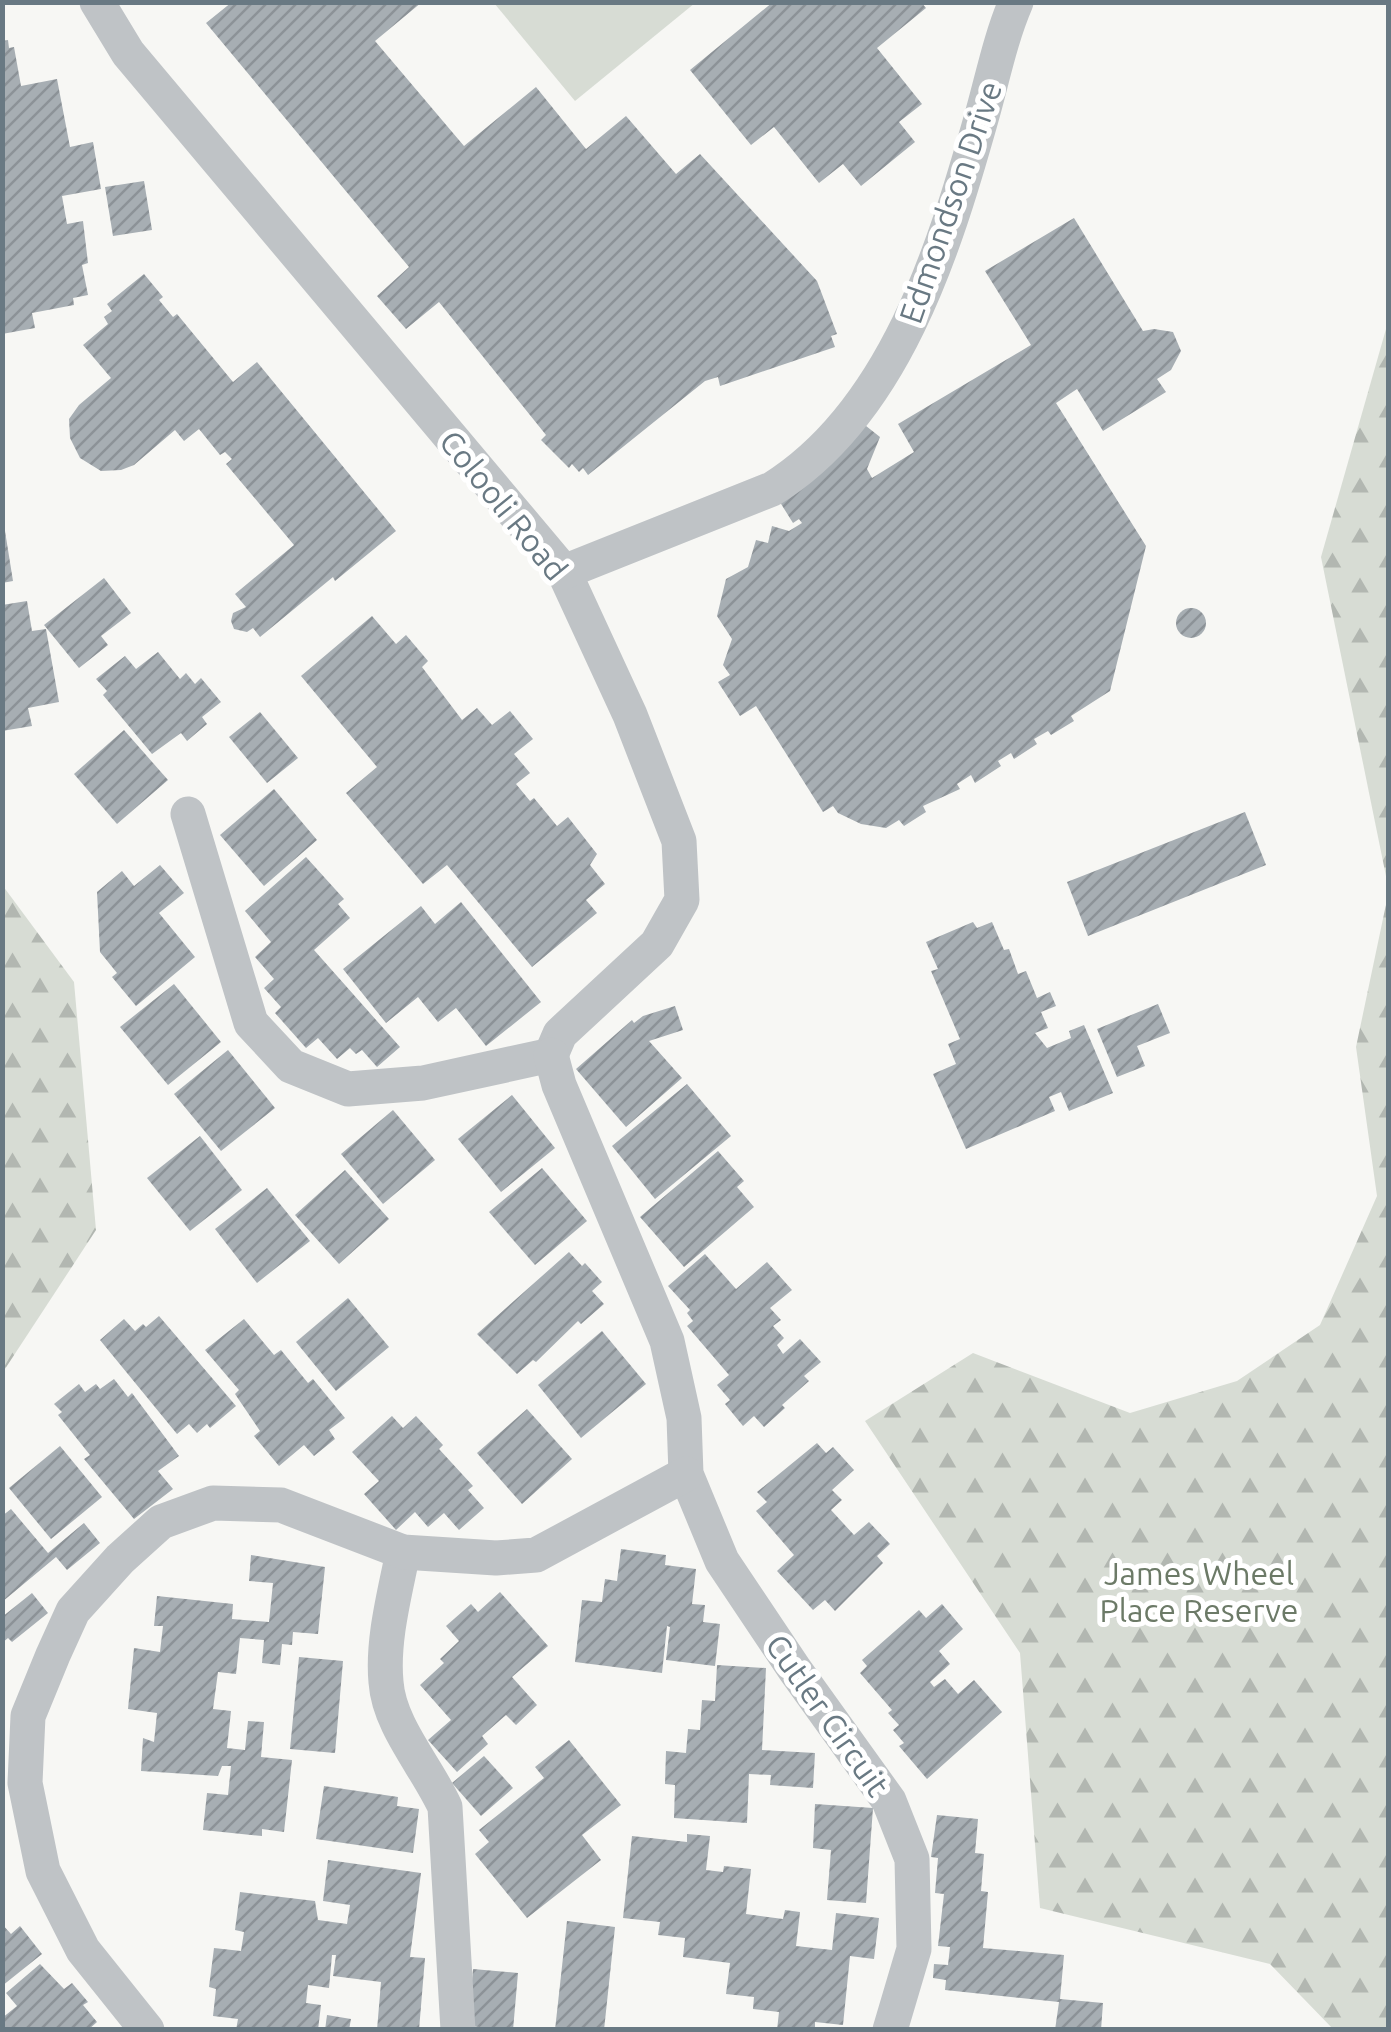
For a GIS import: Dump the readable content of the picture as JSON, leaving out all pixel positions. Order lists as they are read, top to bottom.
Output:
{
  "streets": {
    "street": ["Edmondson Drive", "Colooli Road", "Cutler Circuit"]
  },
  "crossings": [
    ["Edmondson Drive", "Colooli Road"],
    ["Colooli Road", "Cutler Circuit"]
  ],
  "parks": ["James Wheel Place Reserve"]
}
